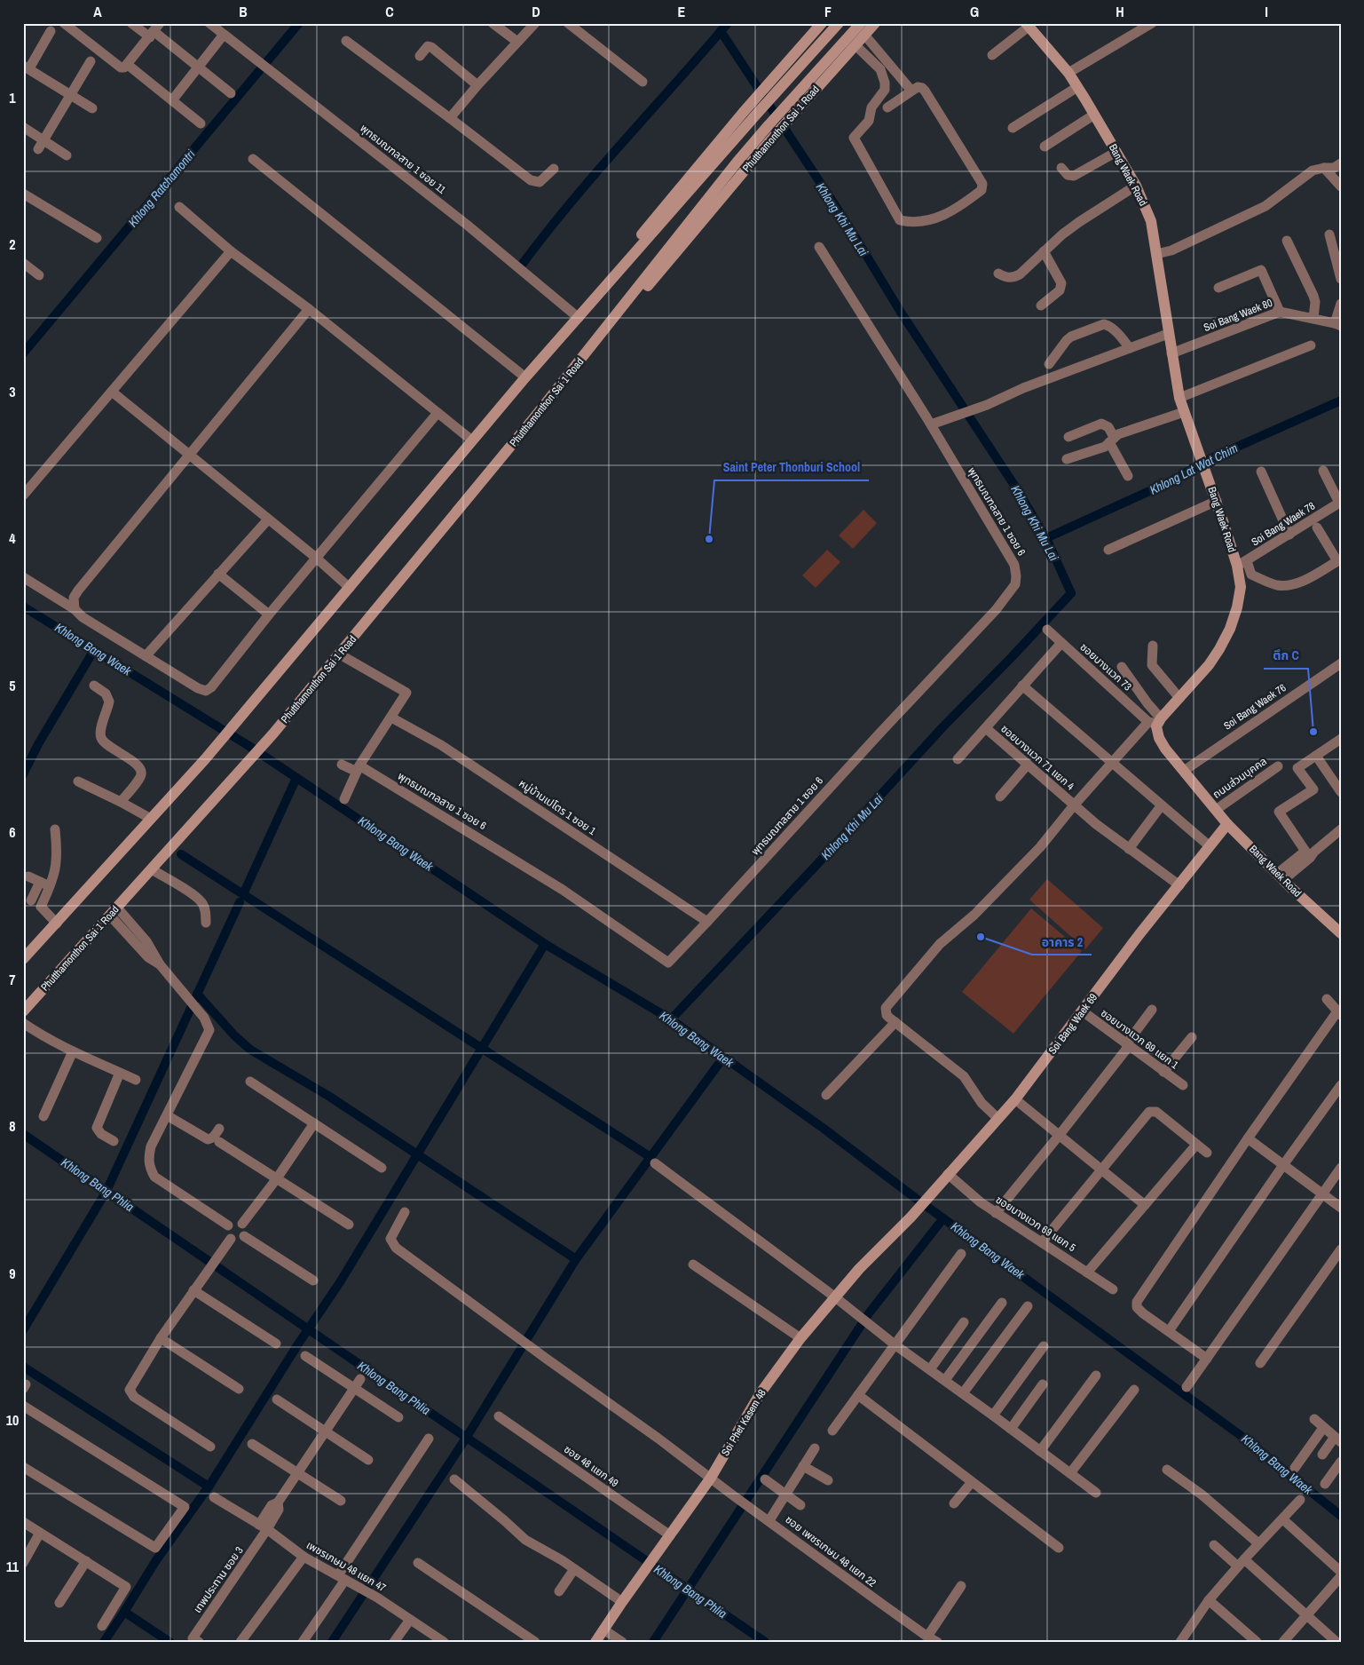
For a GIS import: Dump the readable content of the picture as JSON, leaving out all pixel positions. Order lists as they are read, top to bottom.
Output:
{
  "streets": {
    "main road": [
      "Phutthamonthon Sai 1 Road",
      "Bang Waek Road",
      "Soi Bang Waek 69",
      "Soi Phet Kasem 48"
    ],
    "street": [
      "พุทธมณฑลสาย 1 ซอย 11",
      "Soi Bang Waek 80",
      "พุทธมณฑลสาย 1 ซอย 6",
      "Soi Bang Waek 78",
      "ซอยบางแวก 73",
      "Soi Bang Waek 76",
      "ซอยบางแวก 71 แยก 4",
      "ถนนส่วนบุคคล",
      "หมู่บ้านเปโตร 1 ซอย 1",
      "ซอยบางแวก 69 แยก 1",
      "ซอยบางแวก 69 แยก 5",
      "ซอย 48 แยก 49",
      "ซอย เพชรเกษม 48 แยก 22",
      "เพชรเกษม 48 แยก 47",
      "เทพประทาน ซอย 3"
    ]
  },
  "crossings": [
    ["Bang Waek Road", "Soi Bang Waek 80"],
    ["Bang Waek Road", "Soi Bang Waek 78"],
    ["Bang Waek Road", "ซอยบางแวก 73"],
    ["Bang Waek Road", "Soi Bang Waek 76"],
    ["Bang Waek Road", "ถนนส่วนบุคคล"],
    ["Bang Waek Road", "Soi Bang Waek 69"],
    ["พุทธมณฑลสาย 1 ซอย 6", "หมู่บ้านเปโตร 1 ซอย 1"],
    ["ซอยบางแวก 71 แยก 4", "Soi Bang Waek 69"],
    ["Soi Bang Waek 69", "ซอยบางแวก 69 แยก 1"],
    ["Soi Bang Waek 69", "ซอยบางแวก 69 แยก 5"],
    ["Soi Bang Waek 69", "Soi Phet Kasem 48"],
    ["Soi Phet Kasem 48", "ซอย 48 แยก 49"],
    ["Soi Phet Kasem 48", "ซอย เพชรเกษม 48 แยก 22"],
    ["เพชรเกษม 48 แยก 47", "เทพประทาน ซอย 3"]
  ],
  "water": [
    "Khlong Ratchamontri",
    "Khlong Khi Mu Lai",
    "Khlong Lat Wat Chim",
    "Khlong Bang Waek",
    "Khlong Bang Phlia"
  ],
  "places": ["Saint Peter Thonburi School", "ตึก C", "อาคาร 2"],
  "grid": {
    "columns": [
      "A",
      "B",
      "C",
      "D",
      "E",
      "F",
      "G",
      "H",
      "I"
    ],
    "rows": [
      "1",
      "2",
      "3",
      "4",
      "5",
      "6",
      "7",
      "8",
      "9",
      "10",
      "11"
    ]
  }
}
